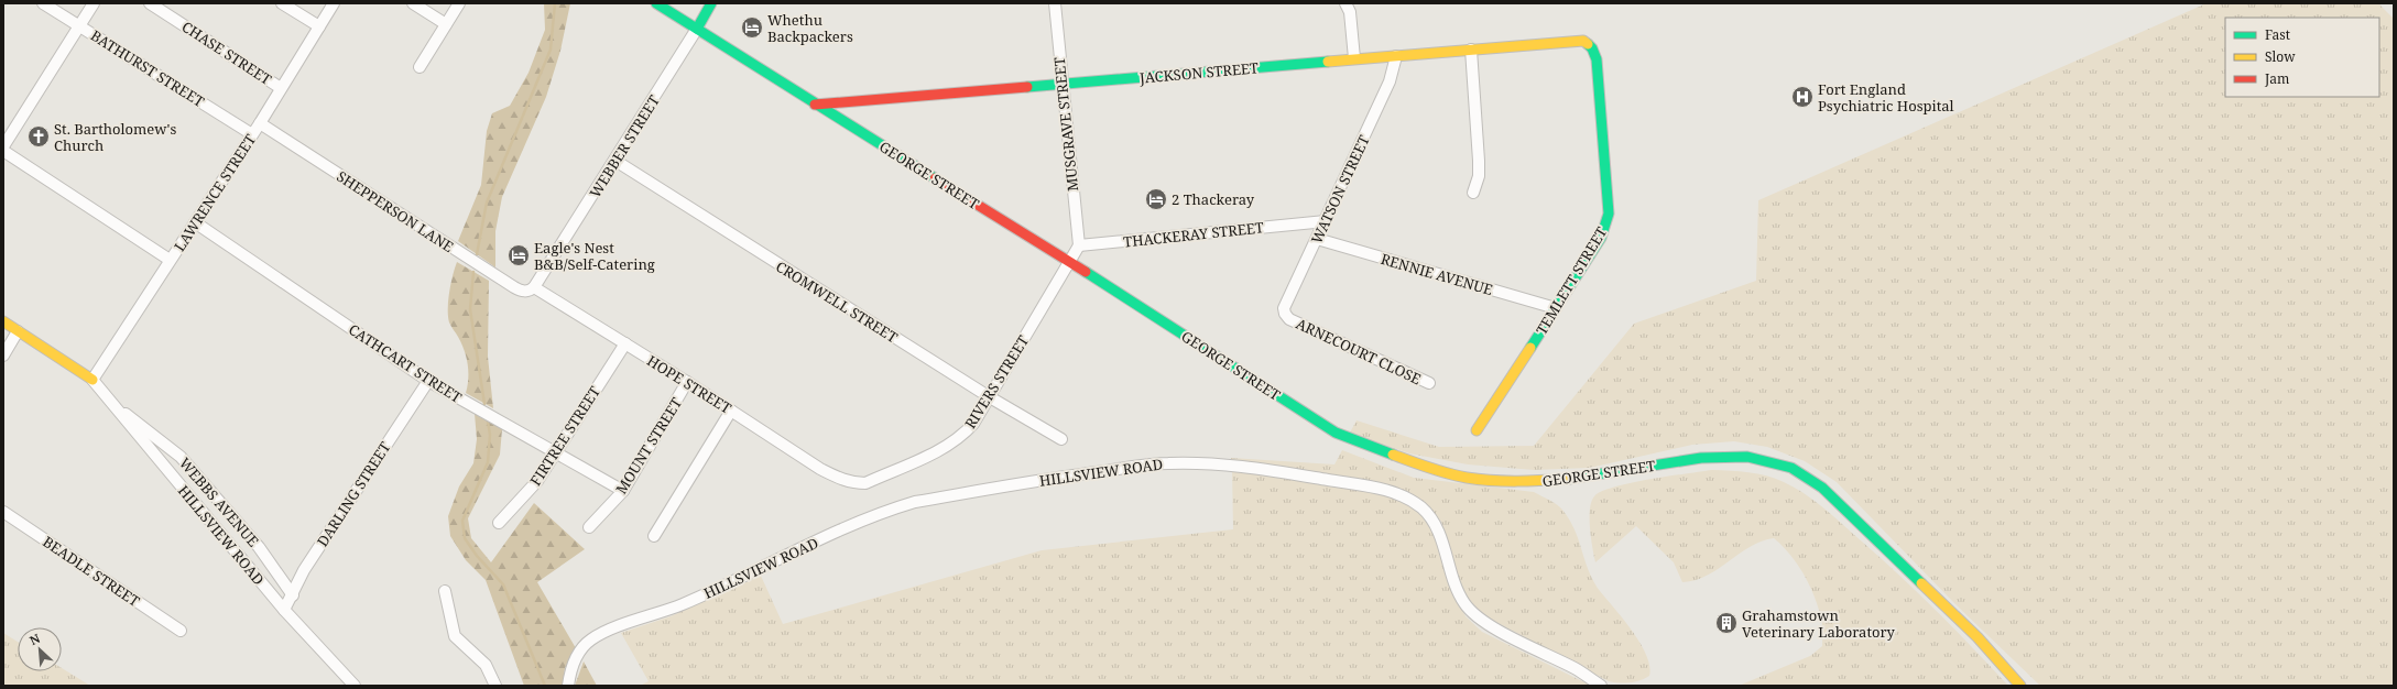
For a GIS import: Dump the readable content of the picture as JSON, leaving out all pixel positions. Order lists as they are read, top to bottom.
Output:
{
  "streets": {
    "main road": [
      "JACKSON STREET",
      "WEBBER STREET",
      "GEORGE STREET",
      "TEMLETT STREET"
    ],
    "street": [
      "CHASE STREET",
      "BATHURST STREET",
      "MUSGRAVE STREET",
      "WATSON STREET",
      "LAWRENCE STREET",
      "SHEPPERSON LANE",
      "THACKERAY STREET",
      "RENNIE AVENUE",
      "CROMWELL STREET",
      "ARNECOURT CLOSE",
      "CATHCART STREET",
      "RIVERS STREET",
      "HOPE STREET",
      "FIRTREE STREET",
      "MOUNT STREET",
      "HILLSVIEW ROAD",
      "DARLING STREET",
      "WEBBS AVENUE",
      "BEADLE STREET"
    ]
  },
  "crossings": [
    ["CHASE STREET", "LAWRENCE STREET"],
    ["BATHURST STREET", "LAWRENCE STREET"],
    ["JACKSON STREET", "MUSGRAVE STREET"],
    ["JACKSON STREET", "GEORGE STREET"],
    ["JACKSON STREET", "WATSON STREET"],
    ["JACKSON STREET", "TEMLETT STREET"],
    ["MUSGRAVE STREET", "THACKERAY STREET"],
    ["WEBBER STREET", "GEORGE STREET"],
    ["WEBBER STREET", "SHEPPERSON LANE"],
    ["WEBBER STREET", "CROMWELL STREET"],
    ["WEBBER STREET", "HOPE STREET"],
    ["GEORGE STREET", "RIVERS STREET"],
    ["WATSON STREET", "THACKERAY STREET"],
    ["WATSON STREET", "RENNIE AVENUE"],
    ["WATSON STREET", "ARNECOURT CLOSE"],
    ["LAWRENCE STREET", "SHEPPERSON LANE"],
    ["LAWRENCE STREET", "CATHCART STREET"],
    ["LAWRENCE STREET", "HILLSVIEW ROAD"],
    ["SHEPPERSON LANE", "HOPE STREET"],
    ["RENNIE AVENUE", "TEMLETT STREET"],
    ["CROMWELL STREET", "RIVERS STREET"],
    ["CATHCART STREET", "FIRTREE STREET"],
    ["CATHCART STREET", "MOUNT STREET"],
    ["CATHCART STREET", "DARLING STREET"],
    ["RIVERS STREET", "HOPE STREET"],
    ["HOPE STREET", "FIRTREE STREET"],
    ["HOPE STREET", "MOUNT STREET"],
    ["HILLSVIEW ROAD", "DARLING STREET"],
    ["HILLSVIEW ROAD", "WEBBS AVENUE"],
    ["DARLING STREET", "WEBBS AVENUE"]
  ],
  "places": {
    "hotel": ["Whethu Backpackers", "2 Thackeray", "Eagle's Nest B&B/Self-Catering"],
    "hospital": ["Fort England Psychiatric Hospital"],
    "church": ["St. Bartholomew's Church"],
    "building": ["Grahamstown Veterinary Laboratory"]
  },
  "legend": ["Fast", "Slow", "Jam"],
  "north": "top left"
}
